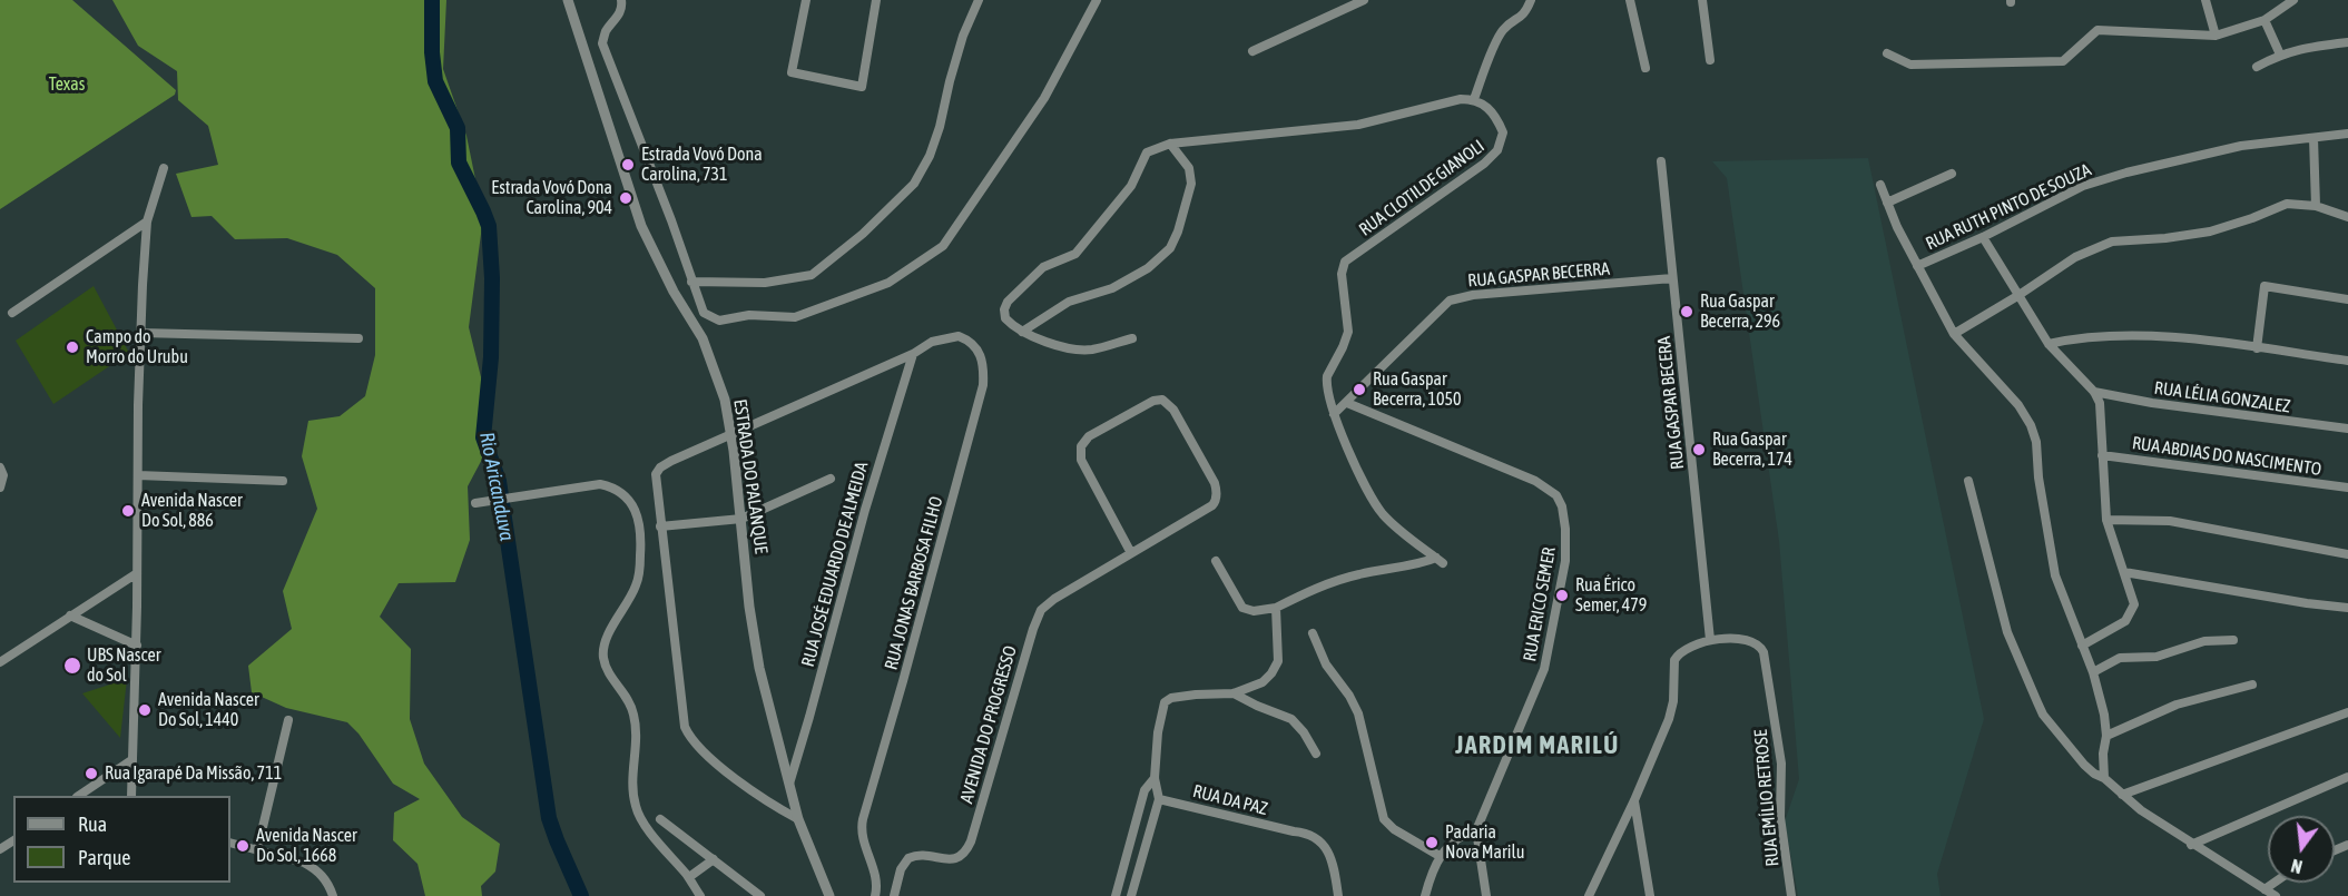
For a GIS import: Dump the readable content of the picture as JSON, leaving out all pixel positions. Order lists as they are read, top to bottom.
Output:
{
  "streets": {
    "street": [
      "RUA CLOTILDE GIANOLI",
      "RUA RUTH PINTO DE SOUZA",
      "RUA GASPAR BECERRA",
      "RUA LÉLIA GONZALEZ",
      "RUA GASPAR BECERA",
      "RUA ABDIAS DO NASCIMENTO",
      "ESTRADA DO PALANQUE",
      "RUA JOSÉ EDUARDO DE ALMEIDA",
      "RUA JONAS BARBOSA FILHO",
      "RUA ERICO SEMER",
      "AVENIDA DO PROGRESSO",
      "RUA EMÍLIO RETROSE",
      "RUA DA PAZ"
    ]
  },
  "crossings": [
    ["RUA CLOTILDE GIANOLI", "RUA GASPAR BECERRA"],
    ["RUA GASPAR BECERRA", "RUA GASPAR BECERA"],
    ["RUA GASPAR BECERRA", "RUA ERICO SEMER"],
    ["RUA GASPAR BECERA", "RUA EMÍLIO RETROSE"],
    ["ESTRADA DO PALANQUE", "RUA JOSÉ EDUARDO DE ALMEIDA"],
    ["ESTRADA DO PALANQUE", "RUA JONAS BARBOSA FILHO"],
    ["RUA JOSÉ EDUARDO DE ALMEIDA", "RUA JONAS BARBOSA FILHO"]
  ],
  "districts": ["JARDIM MARILÚ"],
  "water": ["Rio Aricanduva"],
  "parks": ["Texas"],
  "places": [
    "Estrada Vovó Dona Carolina, 731",
    "Estrada Vovó Dona Carolina, 904",
    "Rua Gaspar Becerra, 296",
    "Campo do Morro do Urubu",
    "Rua Gaspar Becerra, 1050",
    "Rua Gaspar Becerra, 174",
    "Avenida Nascer Do Sol, 886",
    "Rua Érico Semer, 479",
    "UBS Nascer do Sol",
    "Avenida Nascer Do Sol, 1440",
    "Rua Igarapé Da Missão, 711",
    "Padaria Nova Marilu",
    "Avenida Nascer Do Sol, 1668"
  ],
  "legend": ["Rua", "Parque"],
  "north": "bottom"
}
